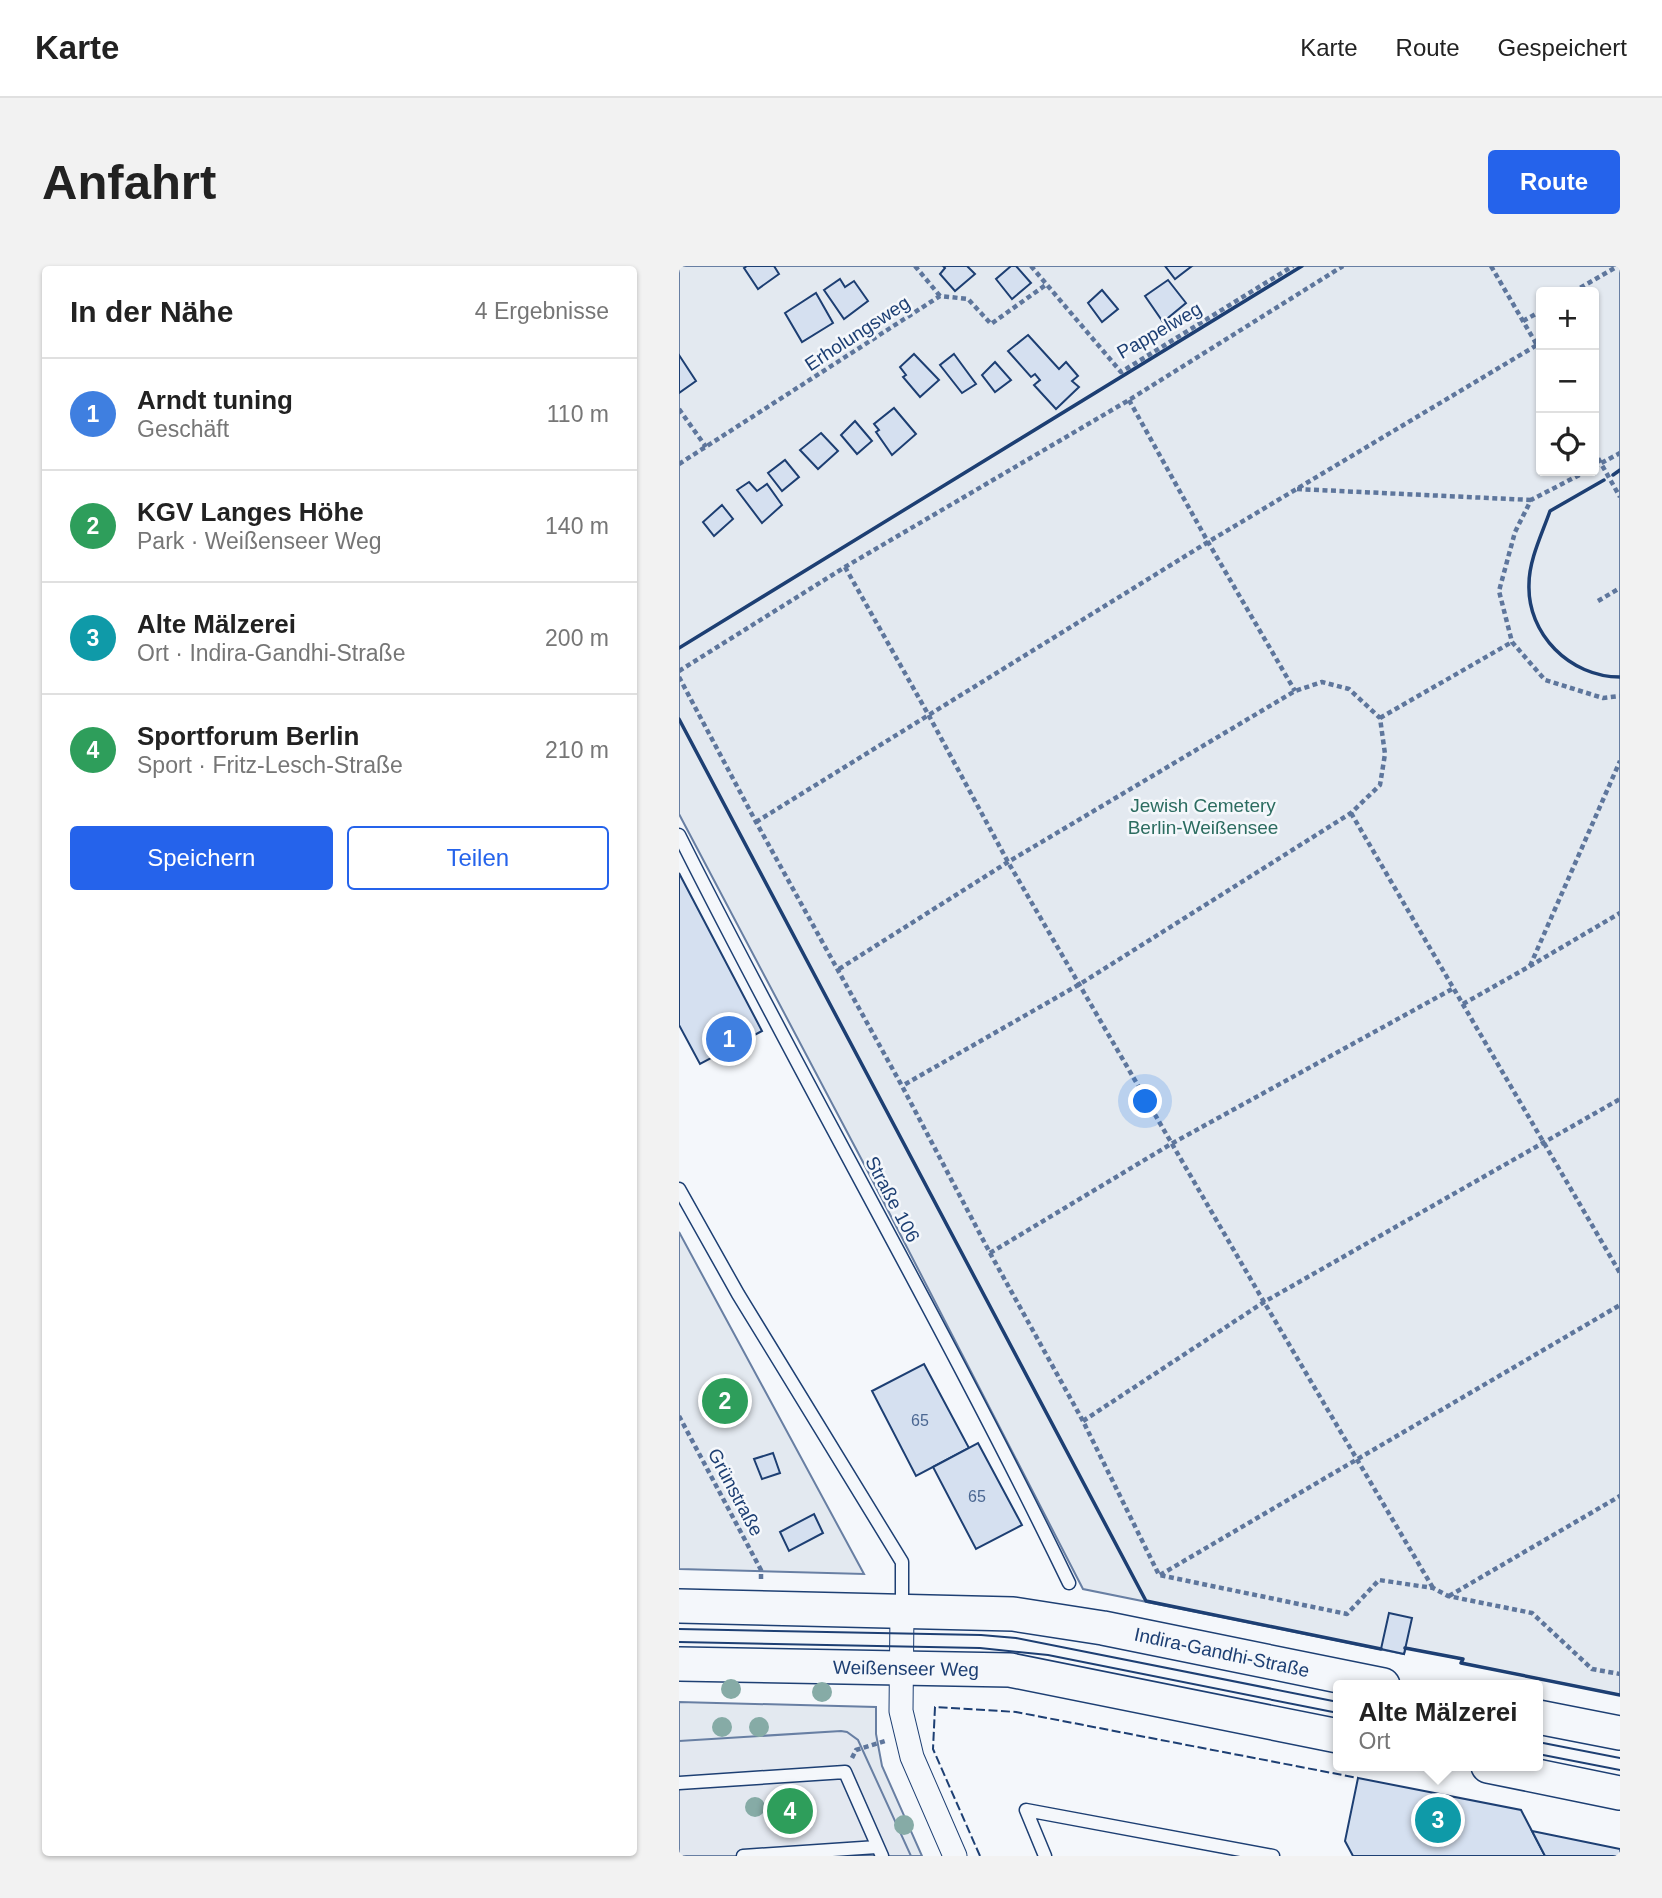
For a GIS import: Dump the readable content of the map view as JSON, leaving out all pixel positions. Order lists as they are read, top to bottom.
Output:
{
  "streets": {
    "main road": ["Indira-Gandhi-Straße", "Weißenseer Weg"],
    "lane": ["Straße 106"],
    "path": ["Pappelweg", "Erholungsweg", "Grünstraße"]
  },
  "parks": ["Jewish Cemetery Berlin-Weißensee"],
  "house_numbers": ["65", "65"],
  "page": {
    "header": "Karte",
    "nav": ["Karte", "Route", "Gespeichert"],
    "buttons": [
      "Route",
      ["Speichern", "Teilen"]
    ],
    "title": "Anfahrt",
    "heading": ["In der Nähe", "4 Ergebnisse"],
    "map_buttons": ["+", "−"],
    "list": [
      {
        "mark": "1",
        "name": "Arndt tuning",
        "note": "Geschäft",
        "value": "110 m"
      },
      {
        "mark": "2",
        "name": "KGV Langes Höhe",
        "note": "Park · Weißenseer Weg",
        "value": "140 m"
      },
      {
        "mark": "3",
        "name": "Alte Mälzerei",
        "note": "Ort · Indira-Gandhi-Straße",
        "value": "200 m"
      },
      {
        "mark": "4",
        "name": "Sportforum Berlin",
        "note": "Sport · Fritz-Lesch-Straße",
        "value": "210 m"
      }
    ],
    "pins": [
      "1",
      "2",
      "4",
      "3"
    ],
    "popup": ["Alte Mälzerei", "Ort"]
  }
}
